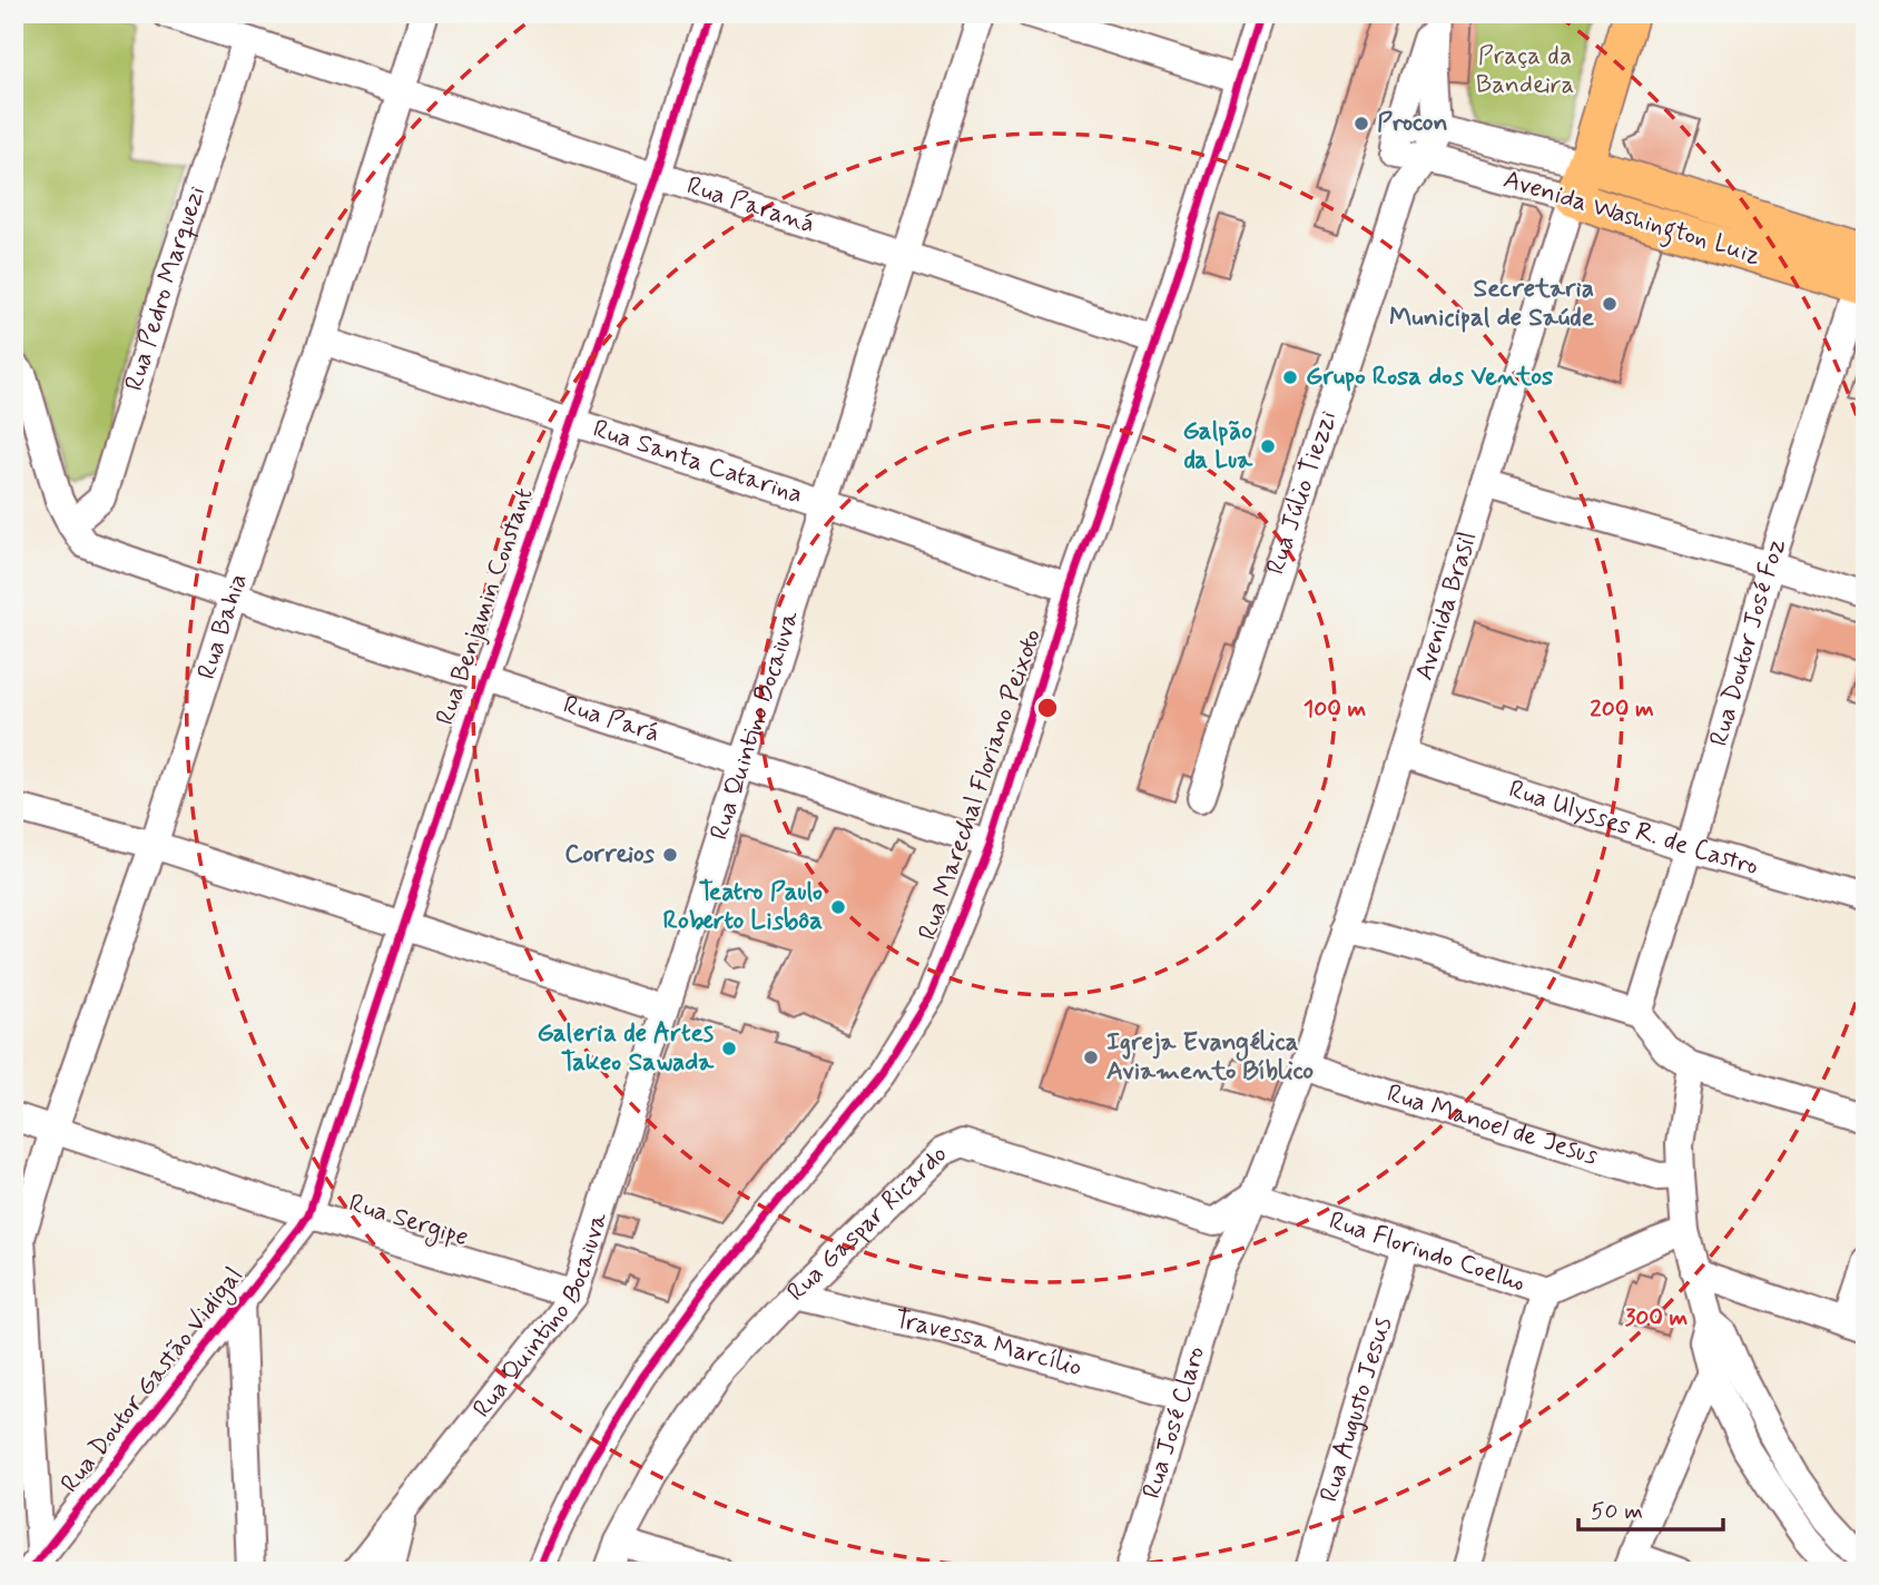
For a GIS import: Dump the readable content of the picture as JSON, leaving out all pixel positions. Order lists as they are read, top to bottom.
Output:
{
  "streets": {
    "main road": ["Avenida Washington Luiz", "Avenida Brasil"],
    "street": [
      "Rua Paraná",
      "Rua Pedro Marquezi",
      "Rua Santa Catarina",
      "Rua Júlio Tiezzi",
      "Rua Benjamin Constant",
      "Rua Bahia",
      "Rua Doutor José Foz",
      "Rua Pará",
      "Rua Quintino Bocaiuva",
      "Rua Marechal Floriano Peixoto",
      "Rua Ulysses R. de Castro",
      "Rua Manoel de Jesus",
      "Rua Sergipe",
      "Rua Gaspar Ricardo",
      "Rua Florindo Coelho",
      "Travessa Marcílio",
      "Rua Doutor Gastão Vidigal",
      "Rua Augusto Jesus",
      "Rua José Claro"
    ]
  },
  "crossings": [
    ["Rua Paraná", "Rua Pedro Marquezi"],
    ["Rua Paraná", "Rua Benjamin Constant"],
    ["Rua Paraná", "Rua Bahia"],
    ["Rua Paraná", "Rua Quintino Bocaiuva"],
    ["Rua Paraná", "Rua Marechal Floriano Peixoto"],
    ["Avenida Washington Luiz", "Rua Júlio Tiezzi"],
    ["Avenida Washington Luiz", "Avenida Brasil"],
    ["Avenida Washington Luiz", "Rua Doutor José Foz"],
    ["Rua Pedro Marquezi", "Rua Pará"],
    ["Rua Santa Catarina", "Rua Benjamin Constant"],
    ["Rua Santa Catarina", "Rua Bahia"],
    ["Rua Santa Catarina", "Rua Quintino Bocaiuva"],
    ["Rua Santa Catarina", "Rua Marechal Floriano Peixoto"],
    ["Rua Benjamin Constant", "Rua Pará"],
    ["Rua Benjamin Constant", "Rua Sergipe"],
    ["Rua Benjamin Constant", "Rua Doutor Gastão Vidigal"],
    ["Avenida Brasil", "Rua Ulysses R. de Castro"],
    ["Avenida Brasil", "Rua Manoel de Jesus"],
    ["Avenida Brasil", "Rua Florindo Coelho"],
    ["Avenida Brasil", "Rua José Claro"],
    ["Rua Bahia", "Rua Pará"],
    ["Rua Bahia", "Rua Sergipe"],
    ["Rua Doutor José Foz", "Rua Ulysses R. de Castro"],
    ["Rua Pará", "Rua Quintino Bocaiuva"],
    ["Rua Pará", "Rua Marechal Floriano Peixoto"],
    ["Rua Quintino Bocaiuva", "Rua Sergipe"],
    ["Rua Sergipe", "Rua Doutor Gastão Vidigal"],
    ["Rua Gaspar Ricardo", "Travessa Marcílio"],
    ["Rua Gaspar Ricardo", "Rua José Claro"],
    ["Rua Florindo Coelho", "Rua Augusto Jesus"],
    ["Rua Florindo Coelho", "Rua José Claro"],
    ["Travessa Marcílio", "Rua José Claro"]
  ],
  "parks": ["Praça da Bandeira"],
  "places": [
    "Procon",
    "Secretaria Municipal de Saúde",
    "Grupo Rosa dos Ventos",
    "Galpão da Lua",
    "Correios",
    "Teatro Paulo Roberto Lisbôa",
    "Galeria de Artes Takeo Sawada",
    "Igreja Evangélica Aviamento Bíblico"
  ],
  "scale_bar": "50 m",
  "rings": ["100 m", "200 m", "300 m"]
}
